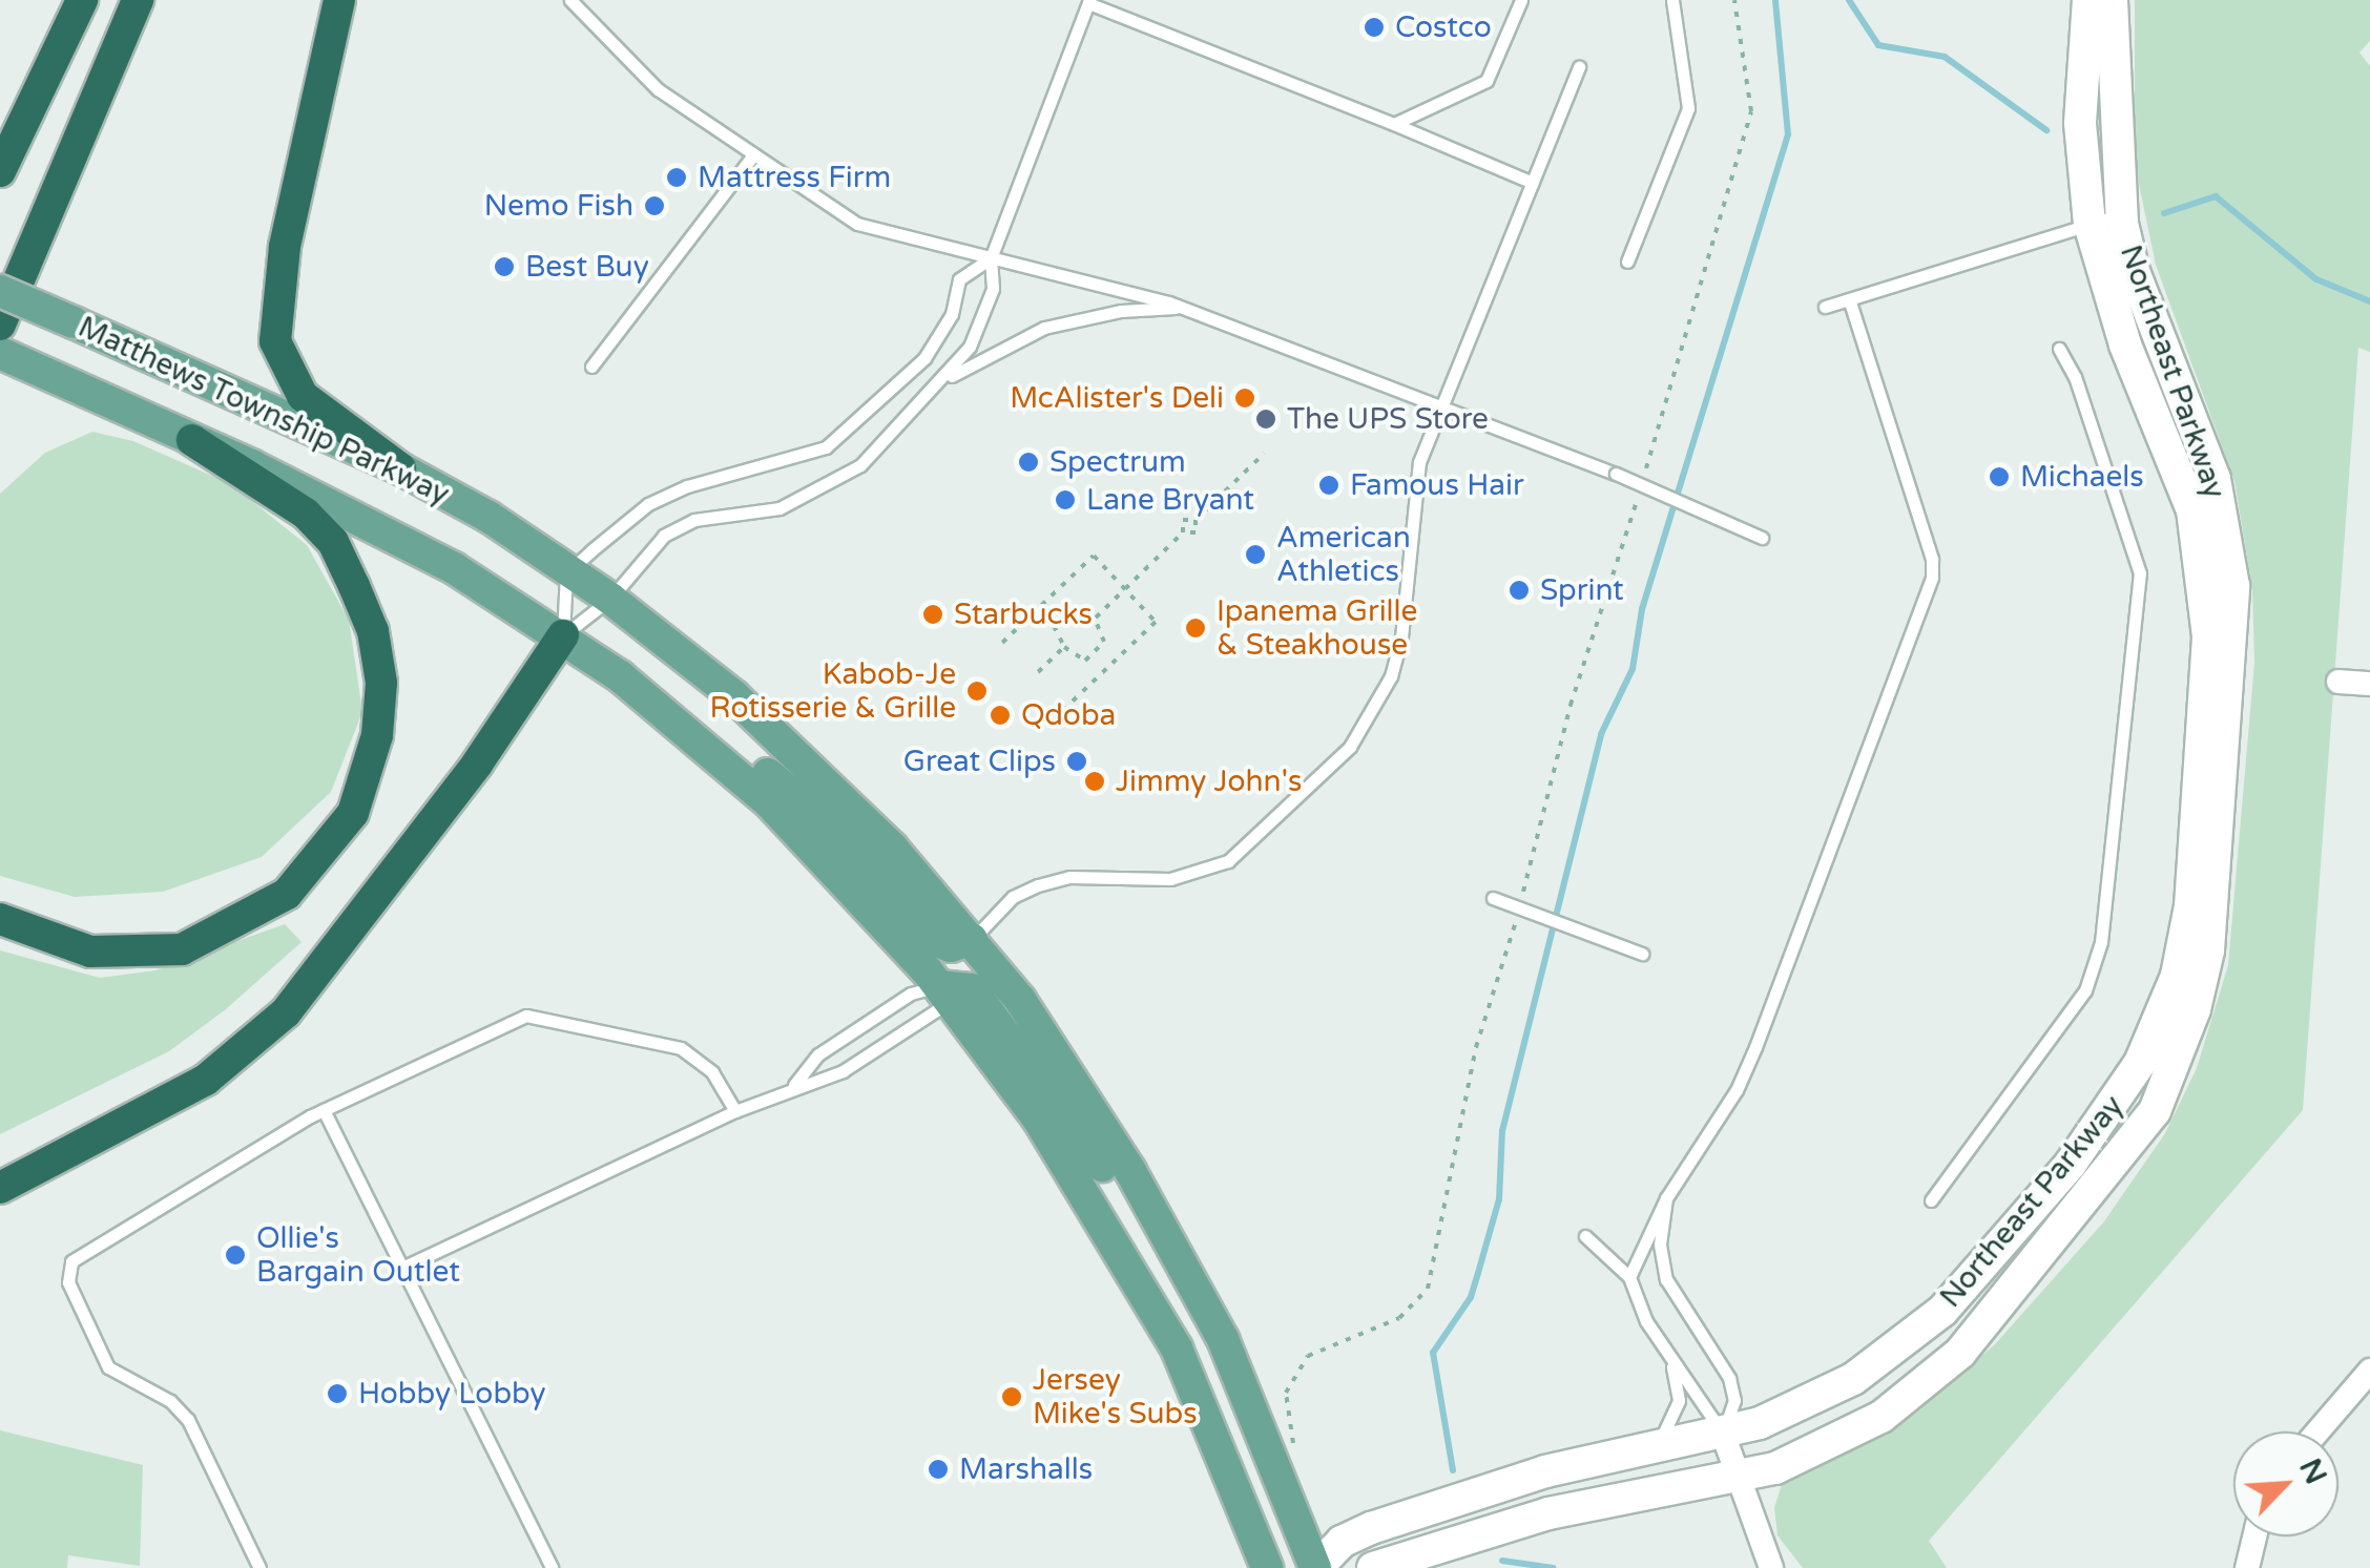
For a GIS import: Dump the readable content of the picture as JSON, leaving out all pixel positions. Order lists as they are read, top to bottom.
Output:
{
  "streets": {
    "main road": ["Matthews Township Parkway"],
    "street": ["Northeast Parkway"]
  },
  "crossings": [
    ["Northeast Parkway", "Matthews Township Parkway"]
  ],
  "places": [
    "Costco",
    "Mattress Firm",
    "Nemo Fish",
    "Best Buy",
    "McAlister's Deli",
    "The UPS Store",
    "Spectrum",
    "Michaels",
    "Famous Hair",
    "Lane Bryant",
    "American Athletics",
    "Sprint",
    "Starbucks",
    "Ipanema Grille & Steakhouse",
    "Kabob-Je Rotisserie & Grille",
    "Qdoba",
    "Great Clips",
    "Jimmy John's",
    "Ollie's Bargain Outlet",
    "Hobby Lobby",
    "Jersey Mike's Subs",
    "Marshalls"
  ],
  "north": "top right"
}
